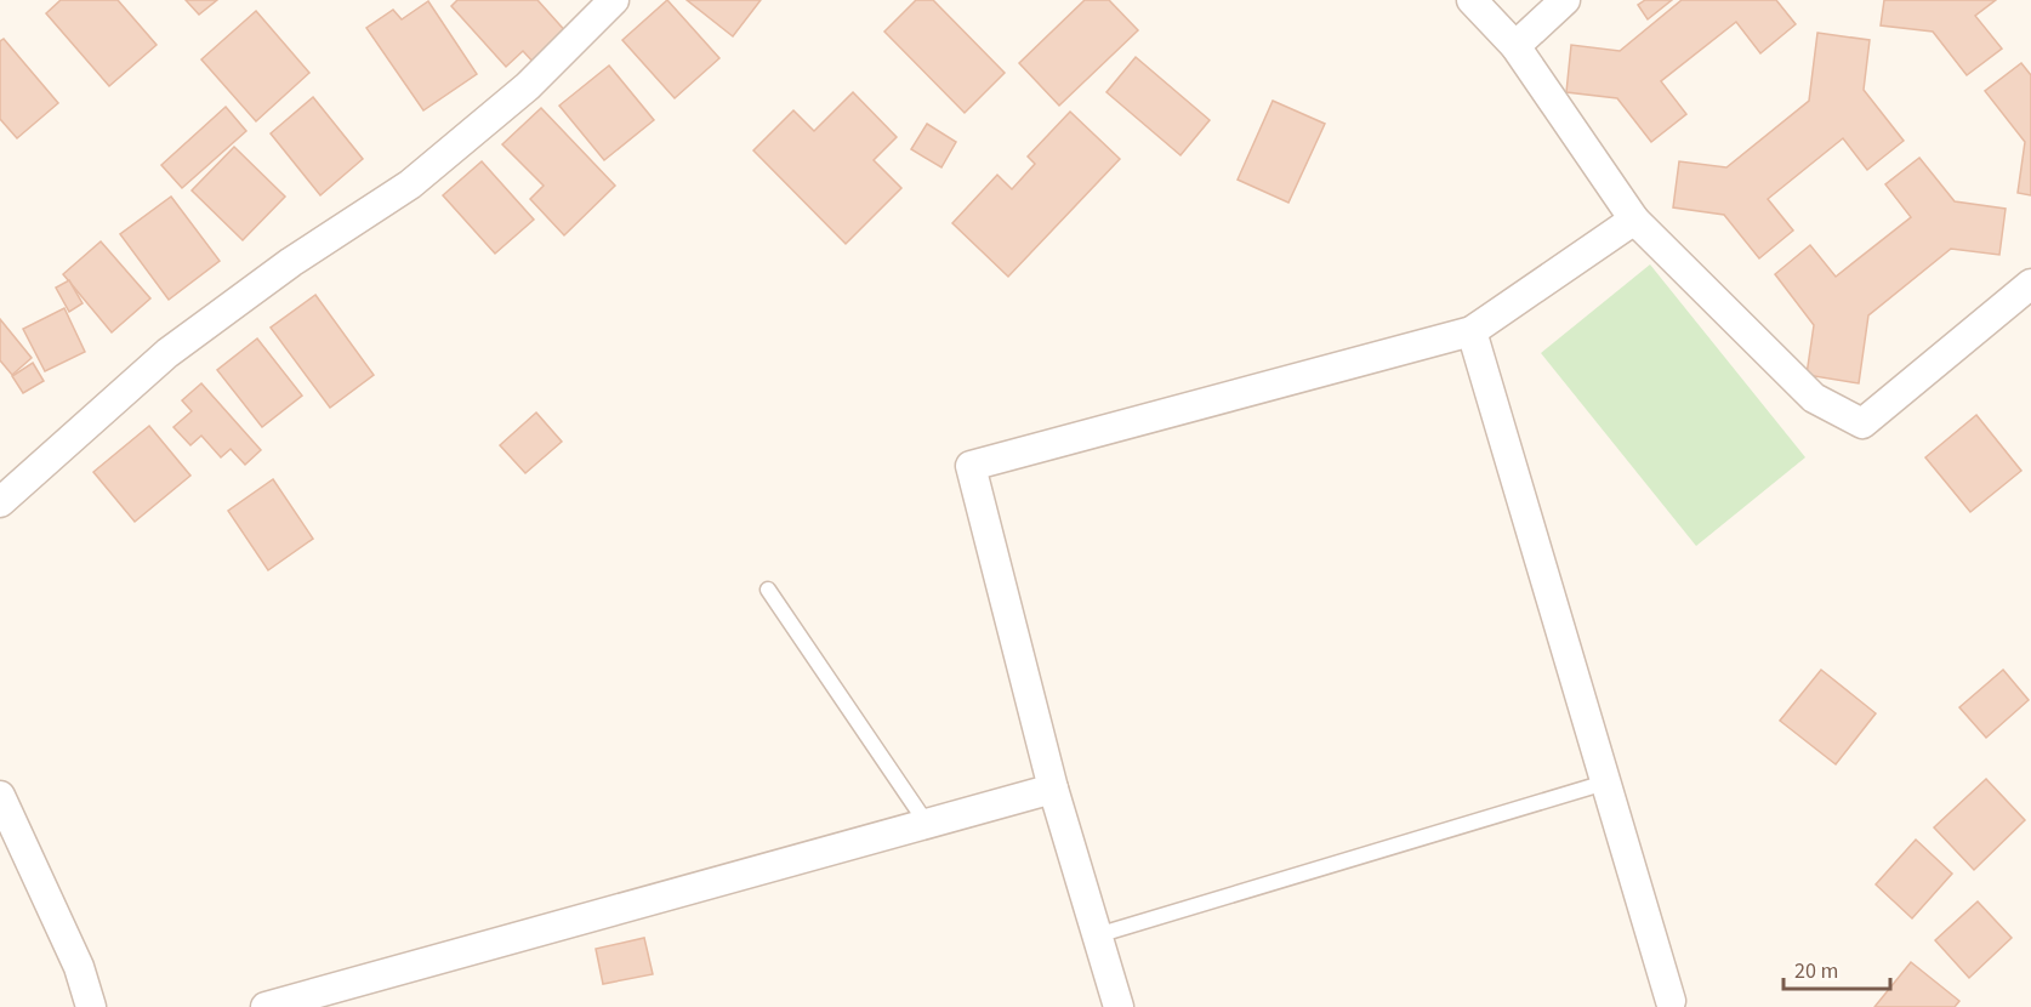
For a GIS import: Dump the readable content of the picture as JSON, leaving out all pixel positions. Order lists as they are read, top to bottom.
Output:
{
  "scale_bar": "20 m"
}
